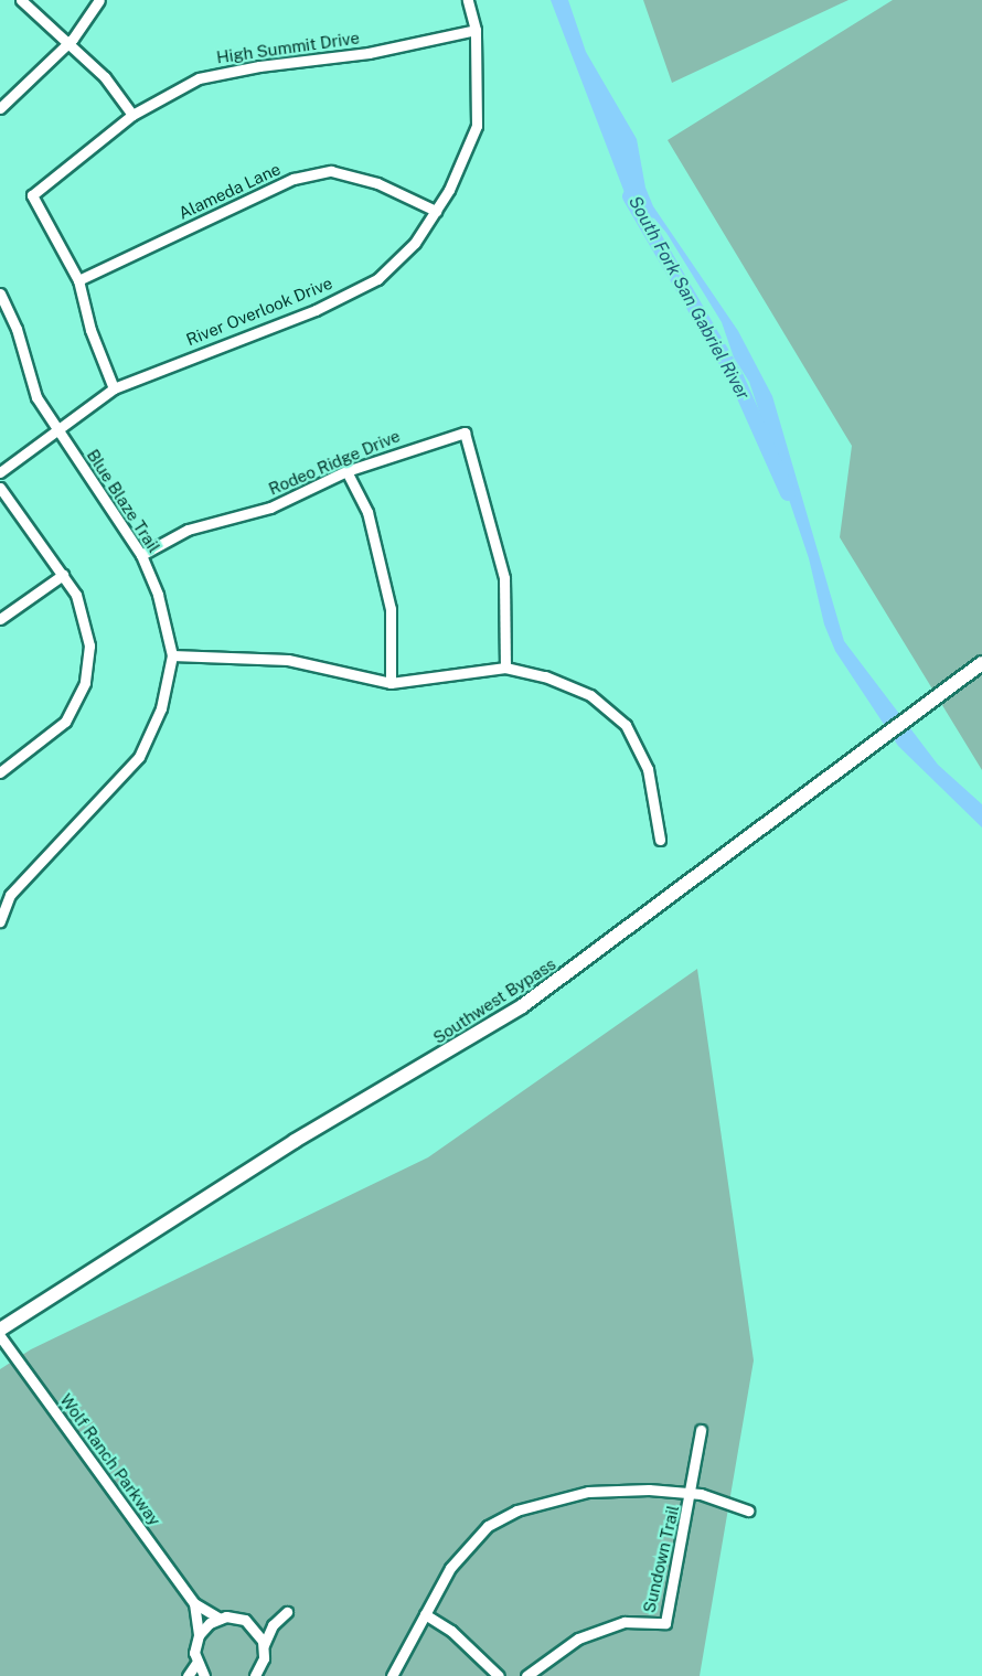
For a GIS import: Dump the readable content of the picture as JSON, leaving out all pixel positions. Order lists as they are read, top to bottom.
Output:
{
  "streets": {
    "street": [
      "High Summit Drive",
      "Alameda Lane",
      "River Overlook Drive",
      "Rodeo Ridge Drive",
      "Blue Blaze Trail",
      "Southwest Bypass",
      "Wolf Ranch Parkway",
      "Sundown Trail"
    ]
  },
  "crossings": [
    ["High Summit Drive", "Alameda Lane"],
    ["High Summit Drive", "River Overlook Drive"],
    ["Alameda Lane", "River Overlook Drive"],
    ["River Overlook Drive", "Blue Blaze Trail"],
    ["Rodeo Ridge Drive", "Blue Blaze Trail"]
  ],
  "water": ["South Fork San Gabriel River"]
}
